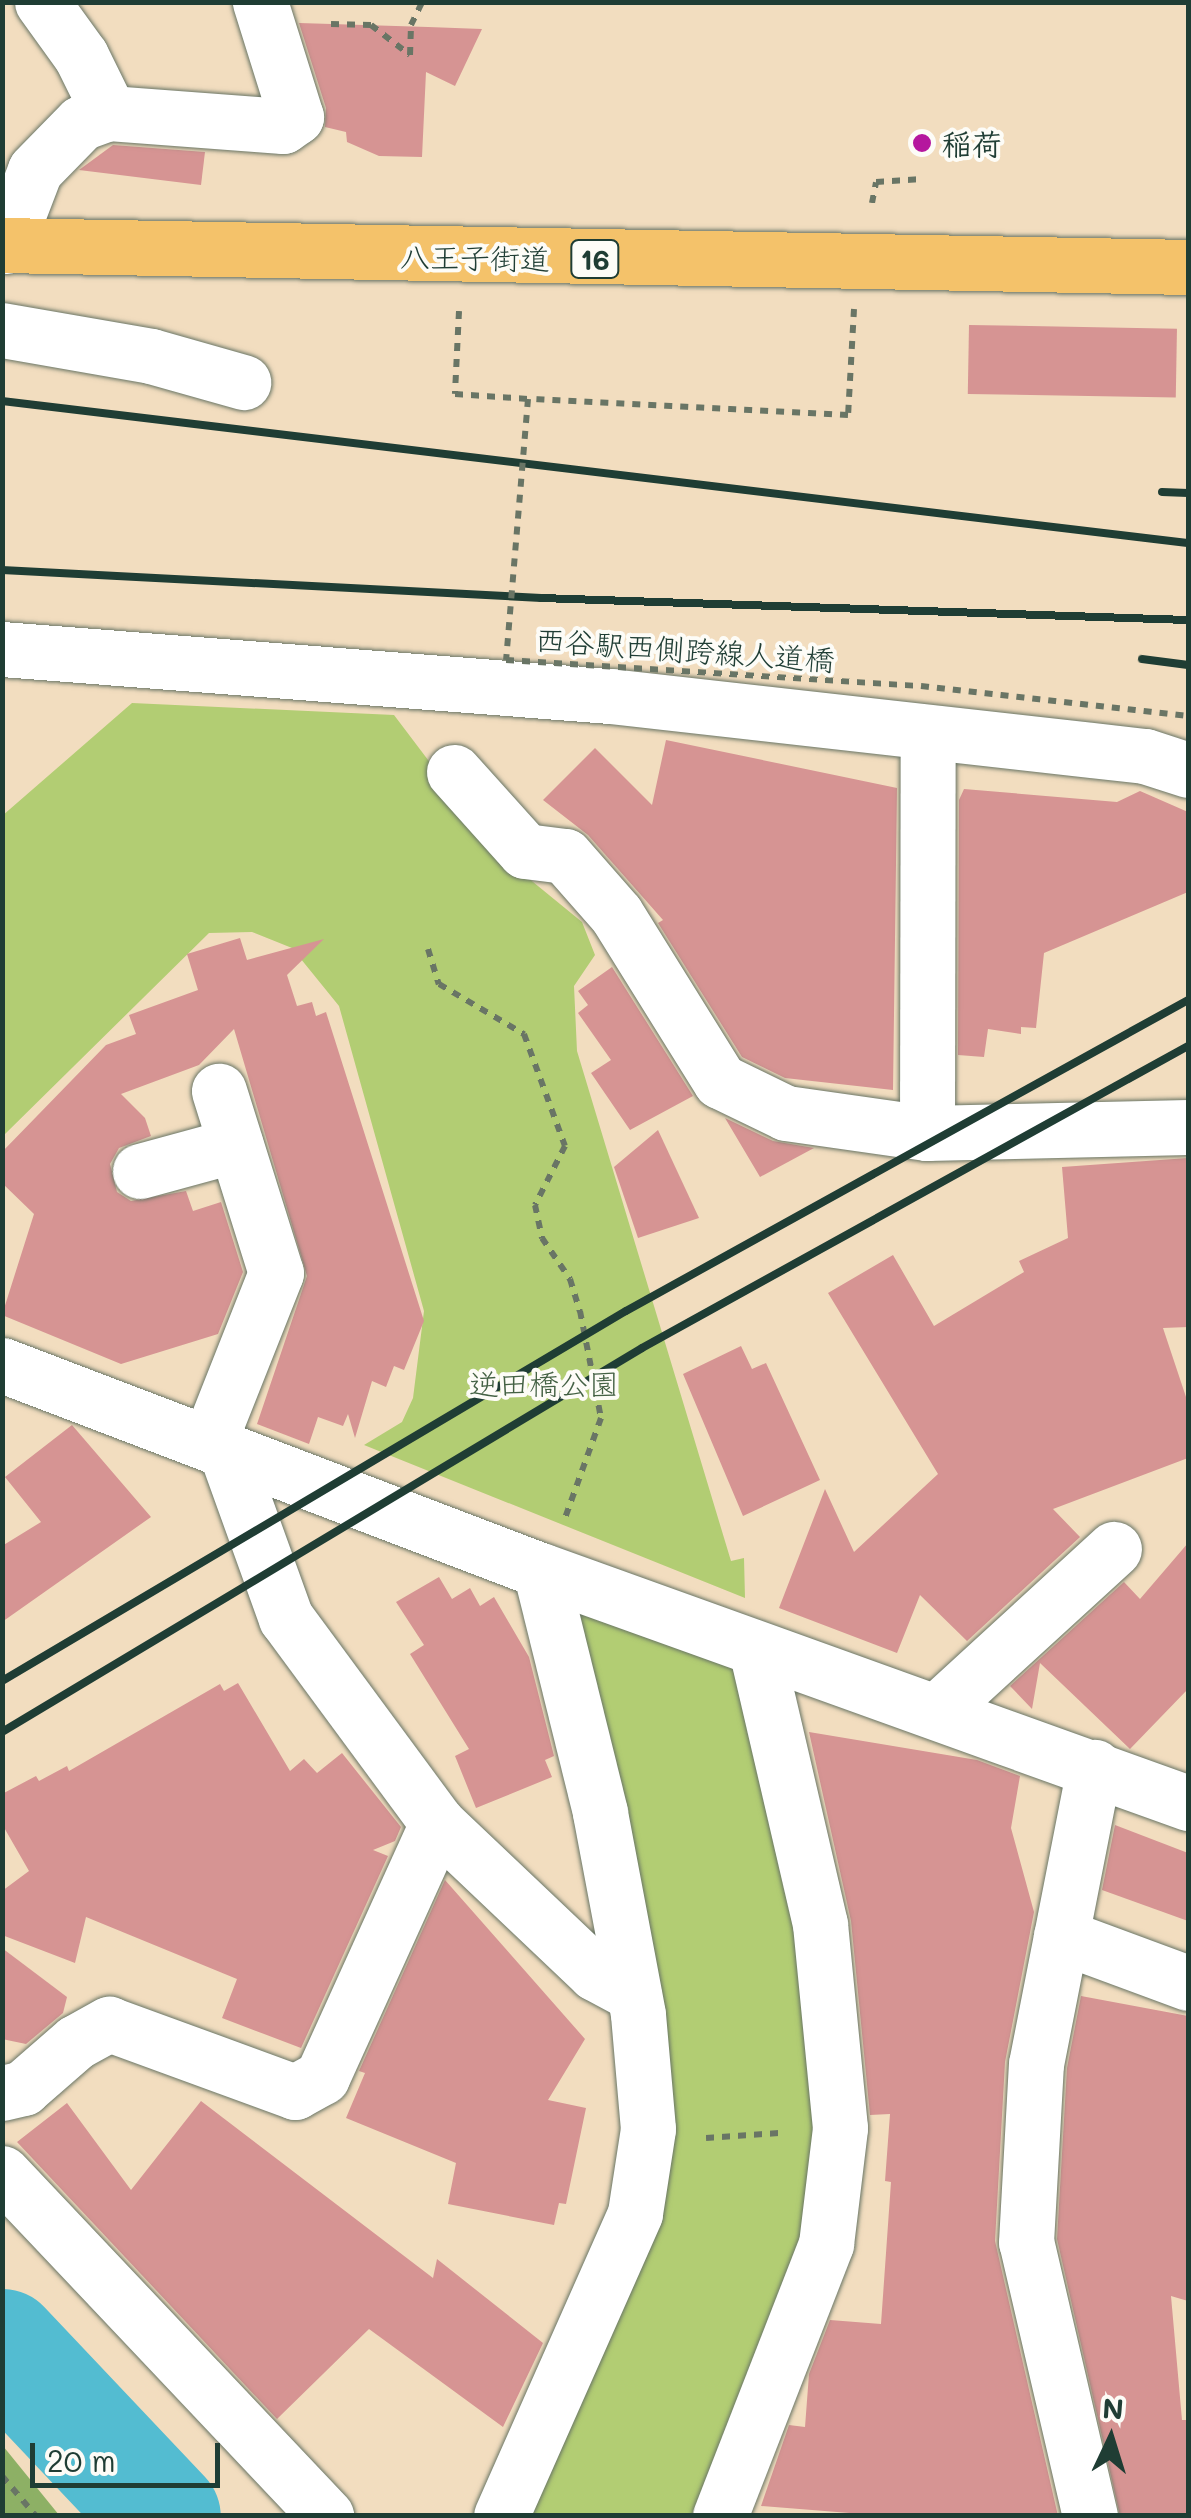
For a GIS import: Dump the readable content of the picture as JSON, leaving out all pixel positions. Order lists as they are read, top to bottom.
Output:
{
  "streets": {
    "highway": ["八王子街道", "16"],
    "path": ["西谷駅西側跨線人道橋"]
  },
  "parks": ["逆田橋公園"],
  "places": ["稲荷"],
  "scale_bar": "20 m",
  "north": "top"
}
